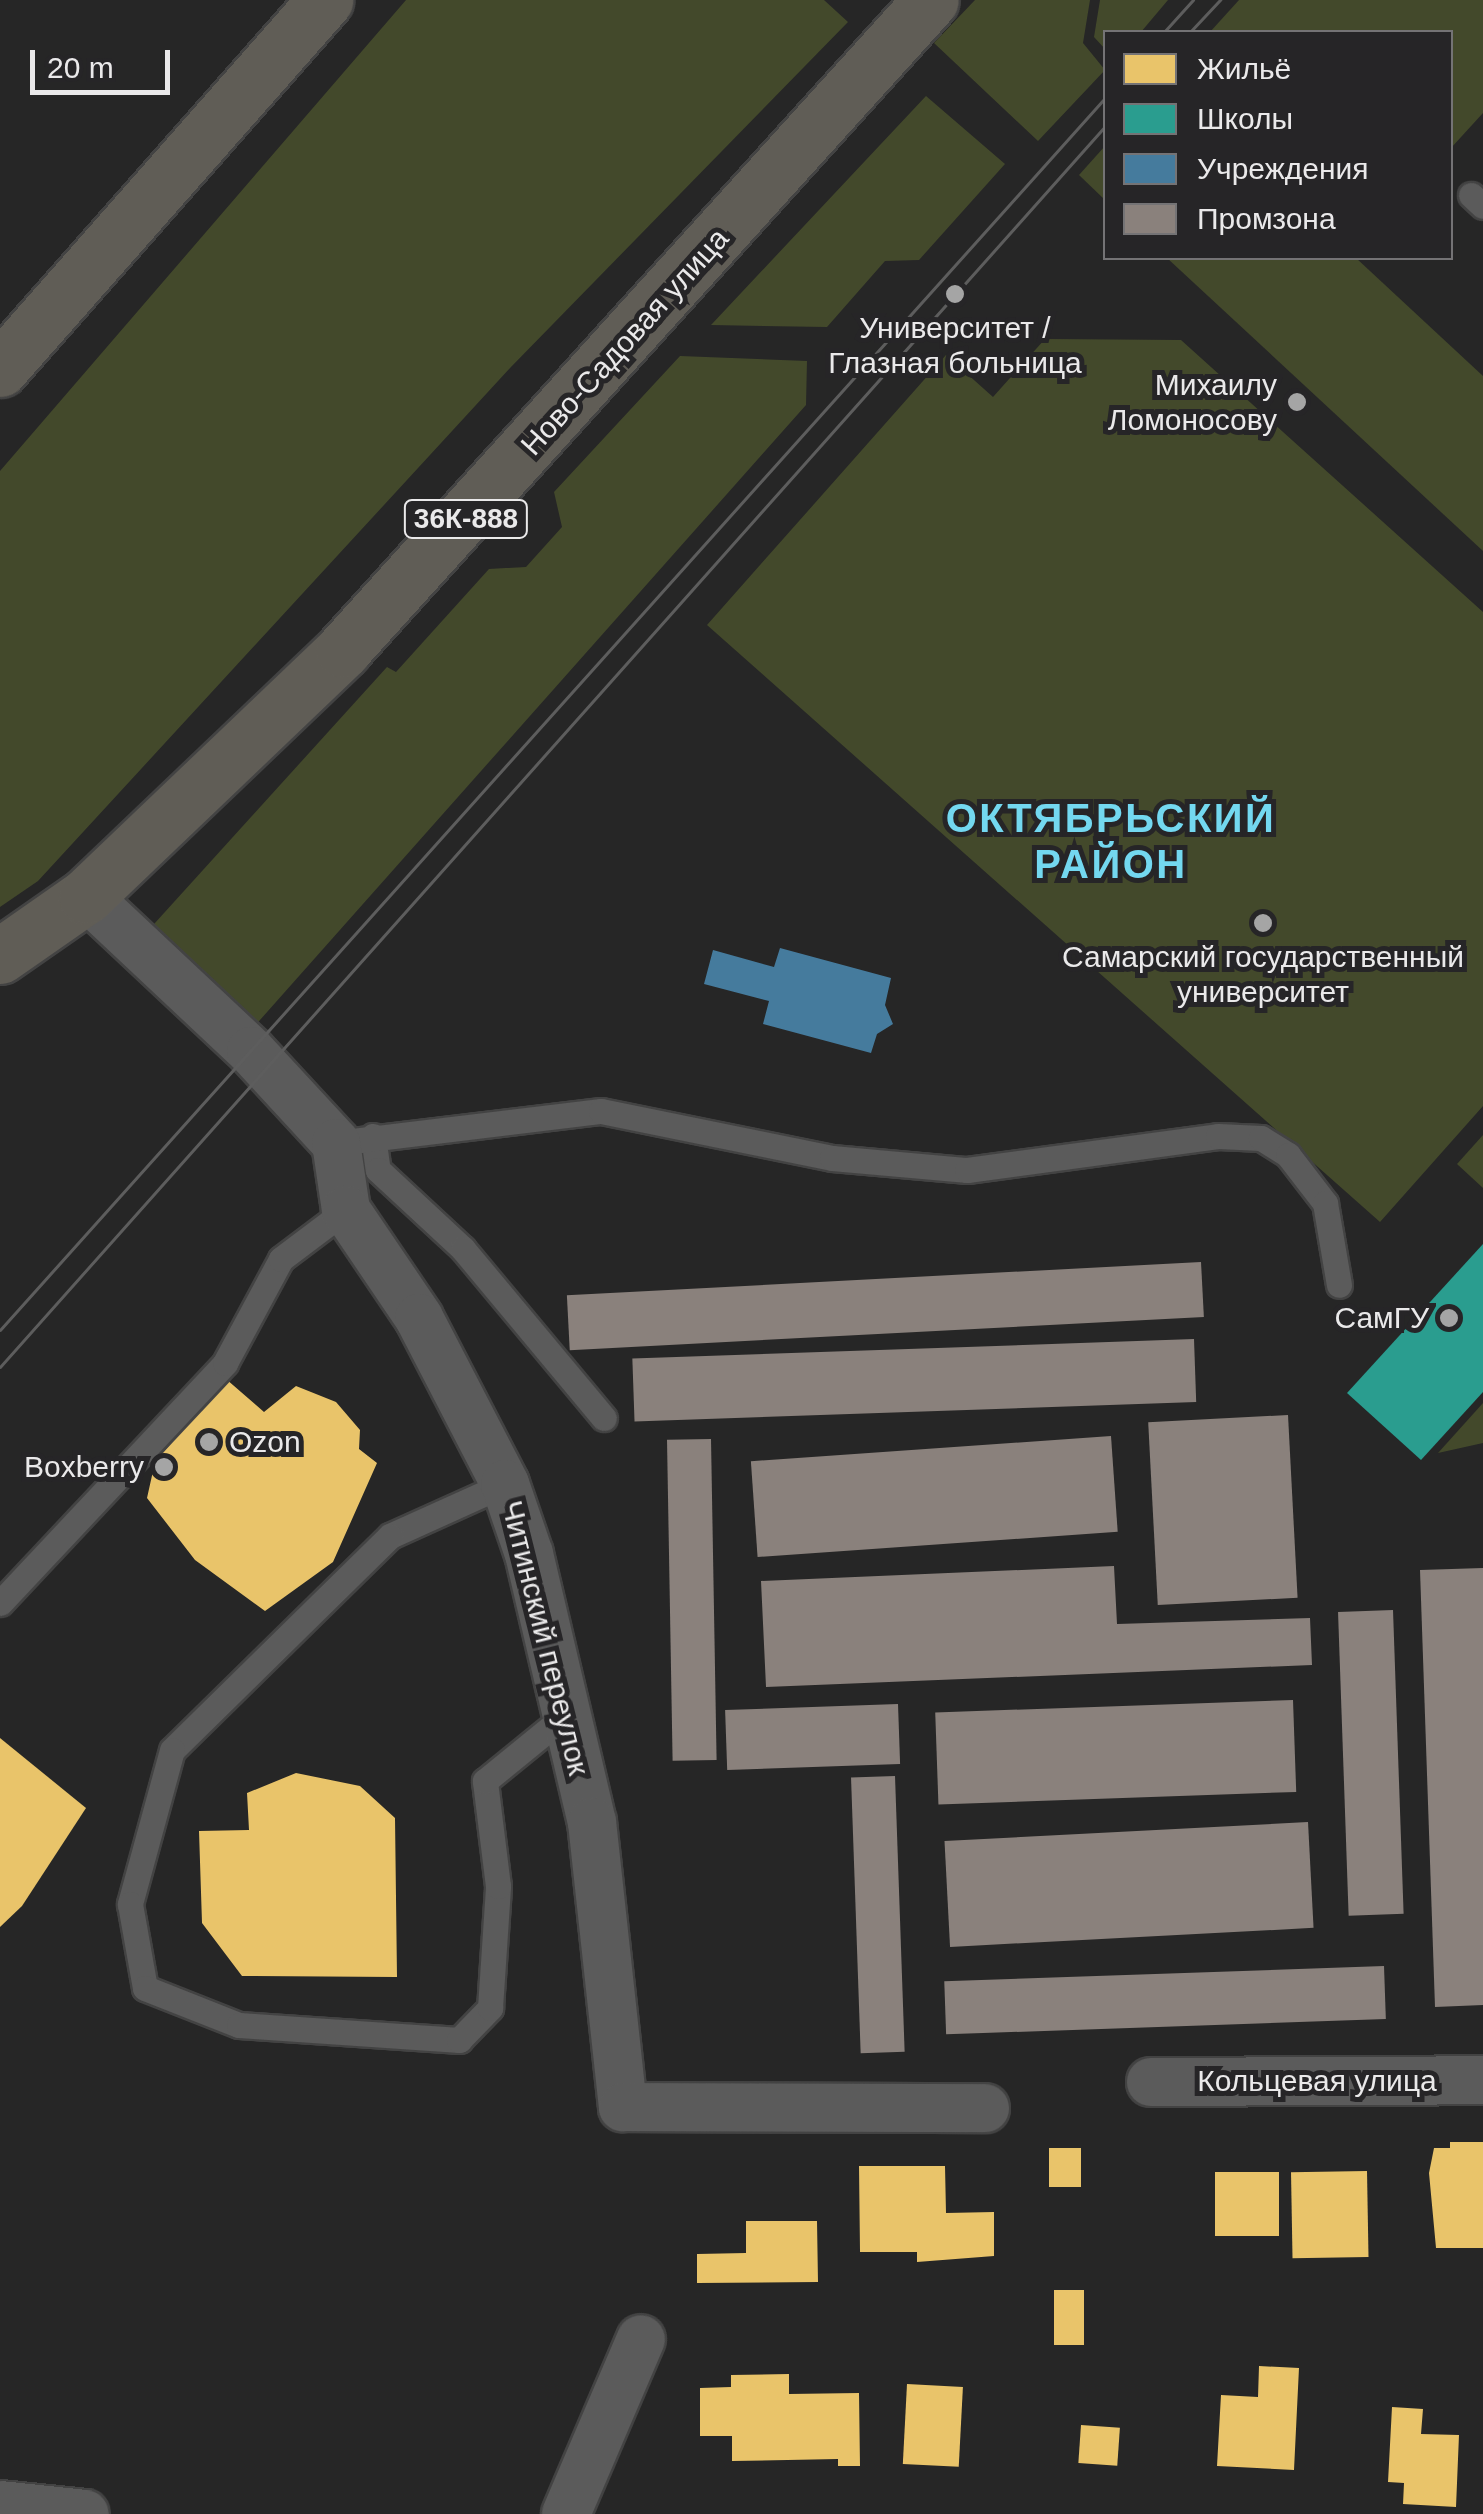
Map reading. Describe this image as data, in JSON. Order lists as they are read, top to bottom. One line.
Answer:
{"streets":{"main road":["Ново-Садовая улица","36К-888"],"street":["Читинский переулок","Кольцевая улица"]},"districts":["ОКТЯБРЬСКИЙ РАЙОН"],"places":["Университет / Глазная больница","Михаилу Ломоносову","Самарский государственный университет","СамГУ","Ozon","Boxberry"],"legend":["Жильё","Школы","Учреждения","Промзона"],"scale_bar":"20 m"}
